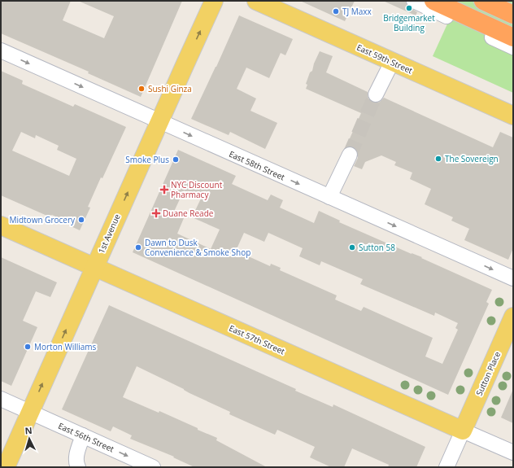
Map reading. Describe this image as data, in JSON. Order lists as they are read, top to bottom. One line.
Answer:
{"streets":{"main road":["East 59th Street","1st Avenue","East 57th Street","Sutton Place"],"street":["East 58th Street","East 56th Street"]},"crossings":[["East 58th Street","1st Avenue"],["1st Avenue","East 57th Street"],["1st Avenue","East 56th Street"],["East 57th Street","Sutton Place"]],"one_way":["East 58th Street","1st Avenue","East 56th Street"],"places":{"other":["Bridgemarket Building","TJ Maxx","Sushi Ginza","The Sovereign","Smoke Plus","Midtown Grocery","Dawn to Dusk Convenience & Smoke Shop","Sutton 58","Morton Williams"],"health":["NYC Discount Pharmacy","Duane Reade"]},"north":"top"}
